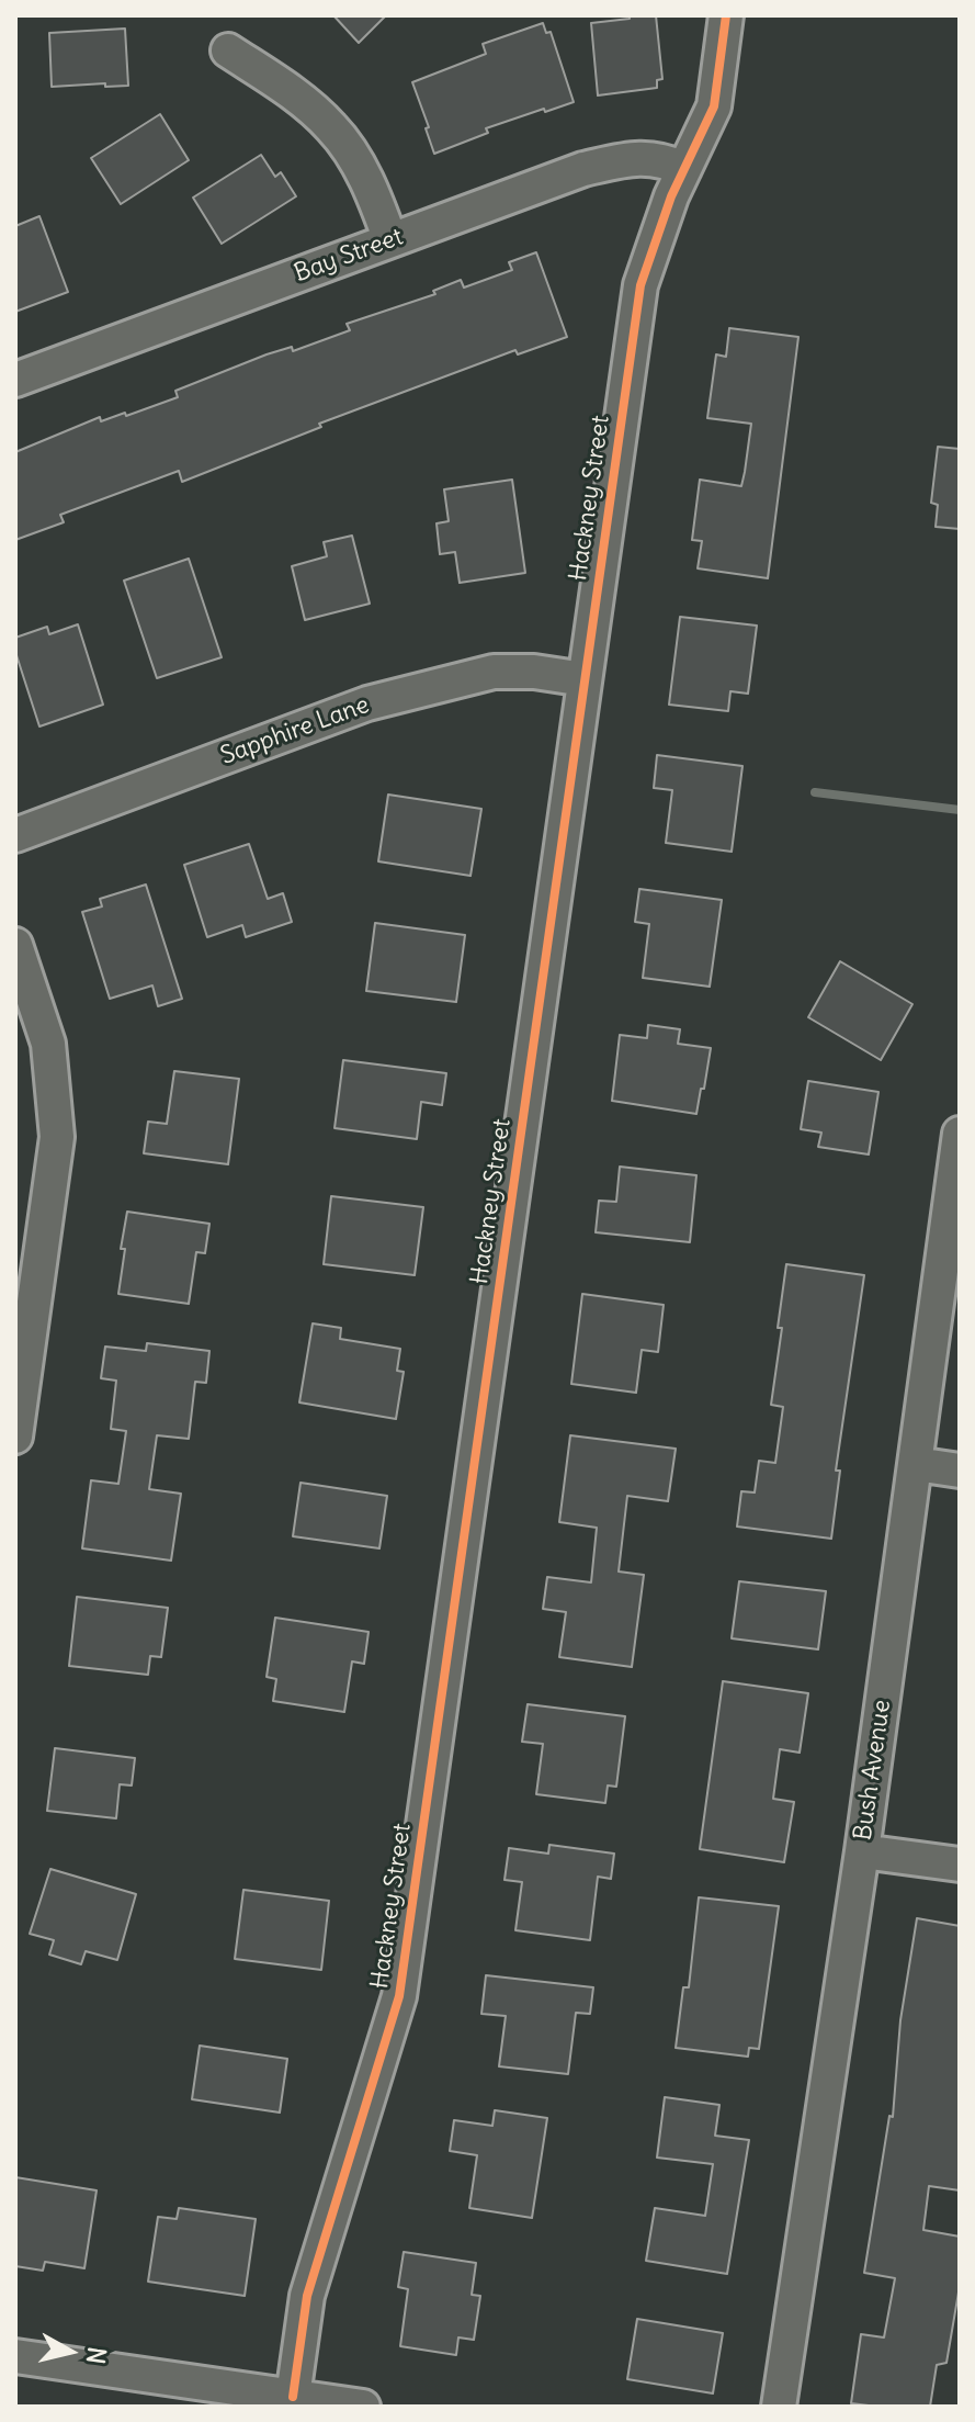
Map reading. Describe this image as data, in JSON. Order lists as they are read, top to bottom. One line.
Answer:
{"streets":{"street":["Bay Street","Hackney Street","Sapphire Lane","Bush Avenue"]},"crossings":[["Bay Street","Hackney Street"],["Hackney Street","Sapphire Lane"]],"north":"right"}
